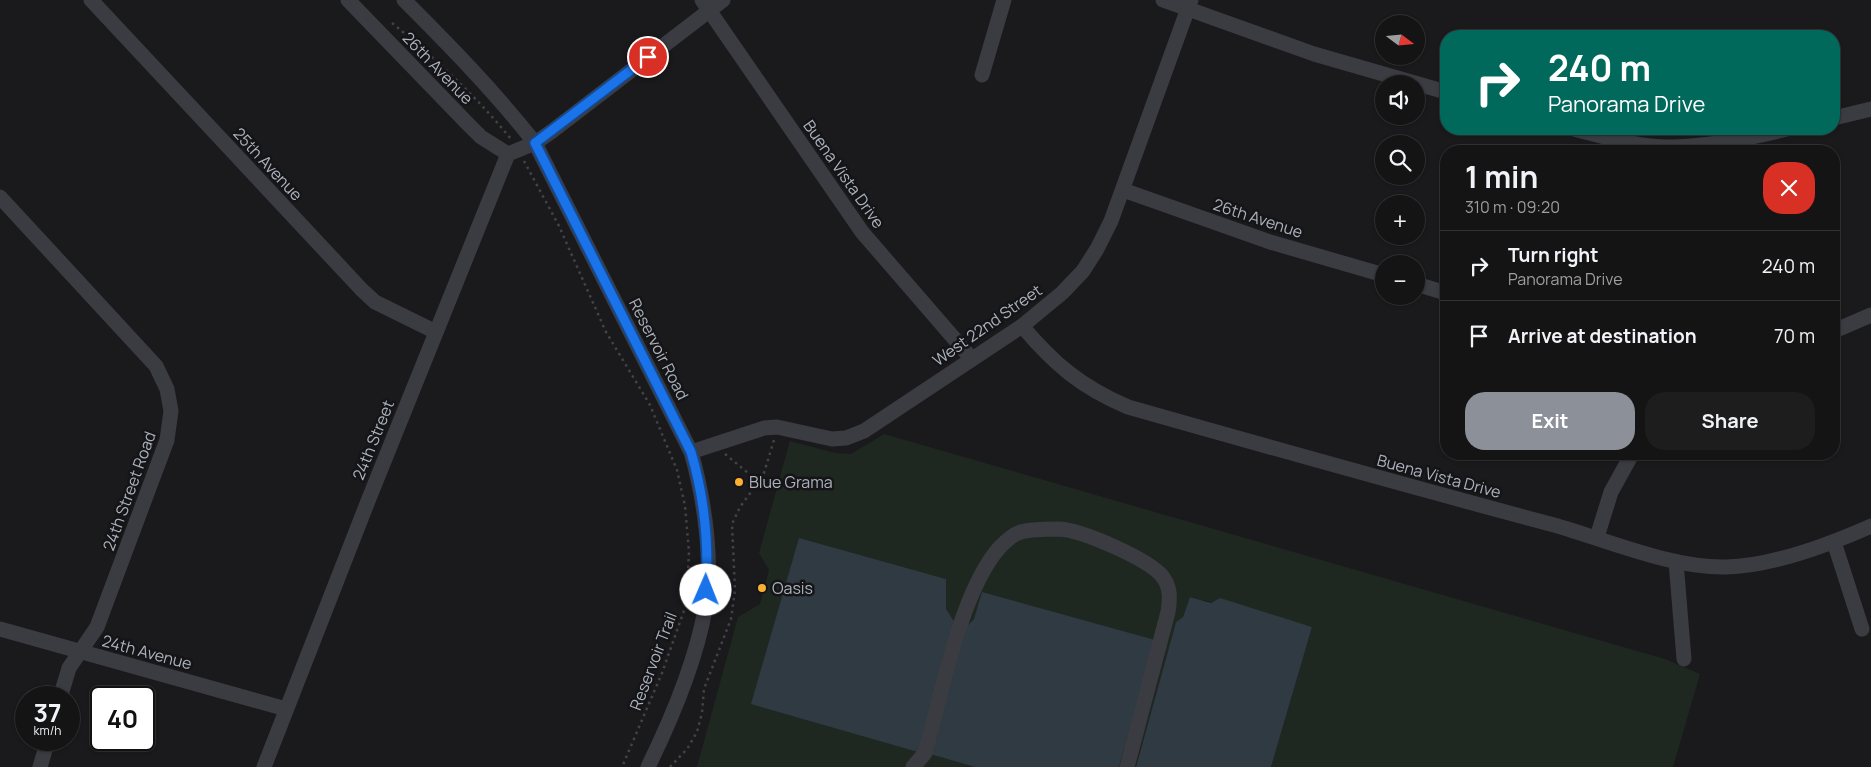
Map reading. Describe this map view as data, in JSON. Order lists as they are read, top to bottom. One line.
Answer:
{"streets":{"street":["26th Avenue","25th Avenue","Buena Vista Drive","West 22nd Street","Reservoir Road","24th Street","24th Street Road","24th Avenue"],"path":["Reservoir Trail"]},"crossings":[["26th Avenue","West 22nd Street"],["26th Avenue","24th Street"],["26th Avenue","Reservoir Trail"],["25th Avenue","24th Street"],["Buena Vista Drive","West 22nd Street"],["West 22nd Street","Reservoir Road"],["24th Street","24th Avenue"],["24th Street","Reservoir Trail"],["24th Street Road","24th Avenue"]],"places":["Blue Grama","Oasis"],"north":"right","page":{"map_buttons":["+","−"],"turn":["240 m","Panorama Drive"],"heading":["1 min","310 m · 09:20"],"list":[{"name":"Turn right","note":"Panorama Drive","value":"240 m"},{"name":"Arrive at destination","value":"70 m"}],"buttons":["Exit","Share"],"speed":"37 km/h","limit":"40"}}
